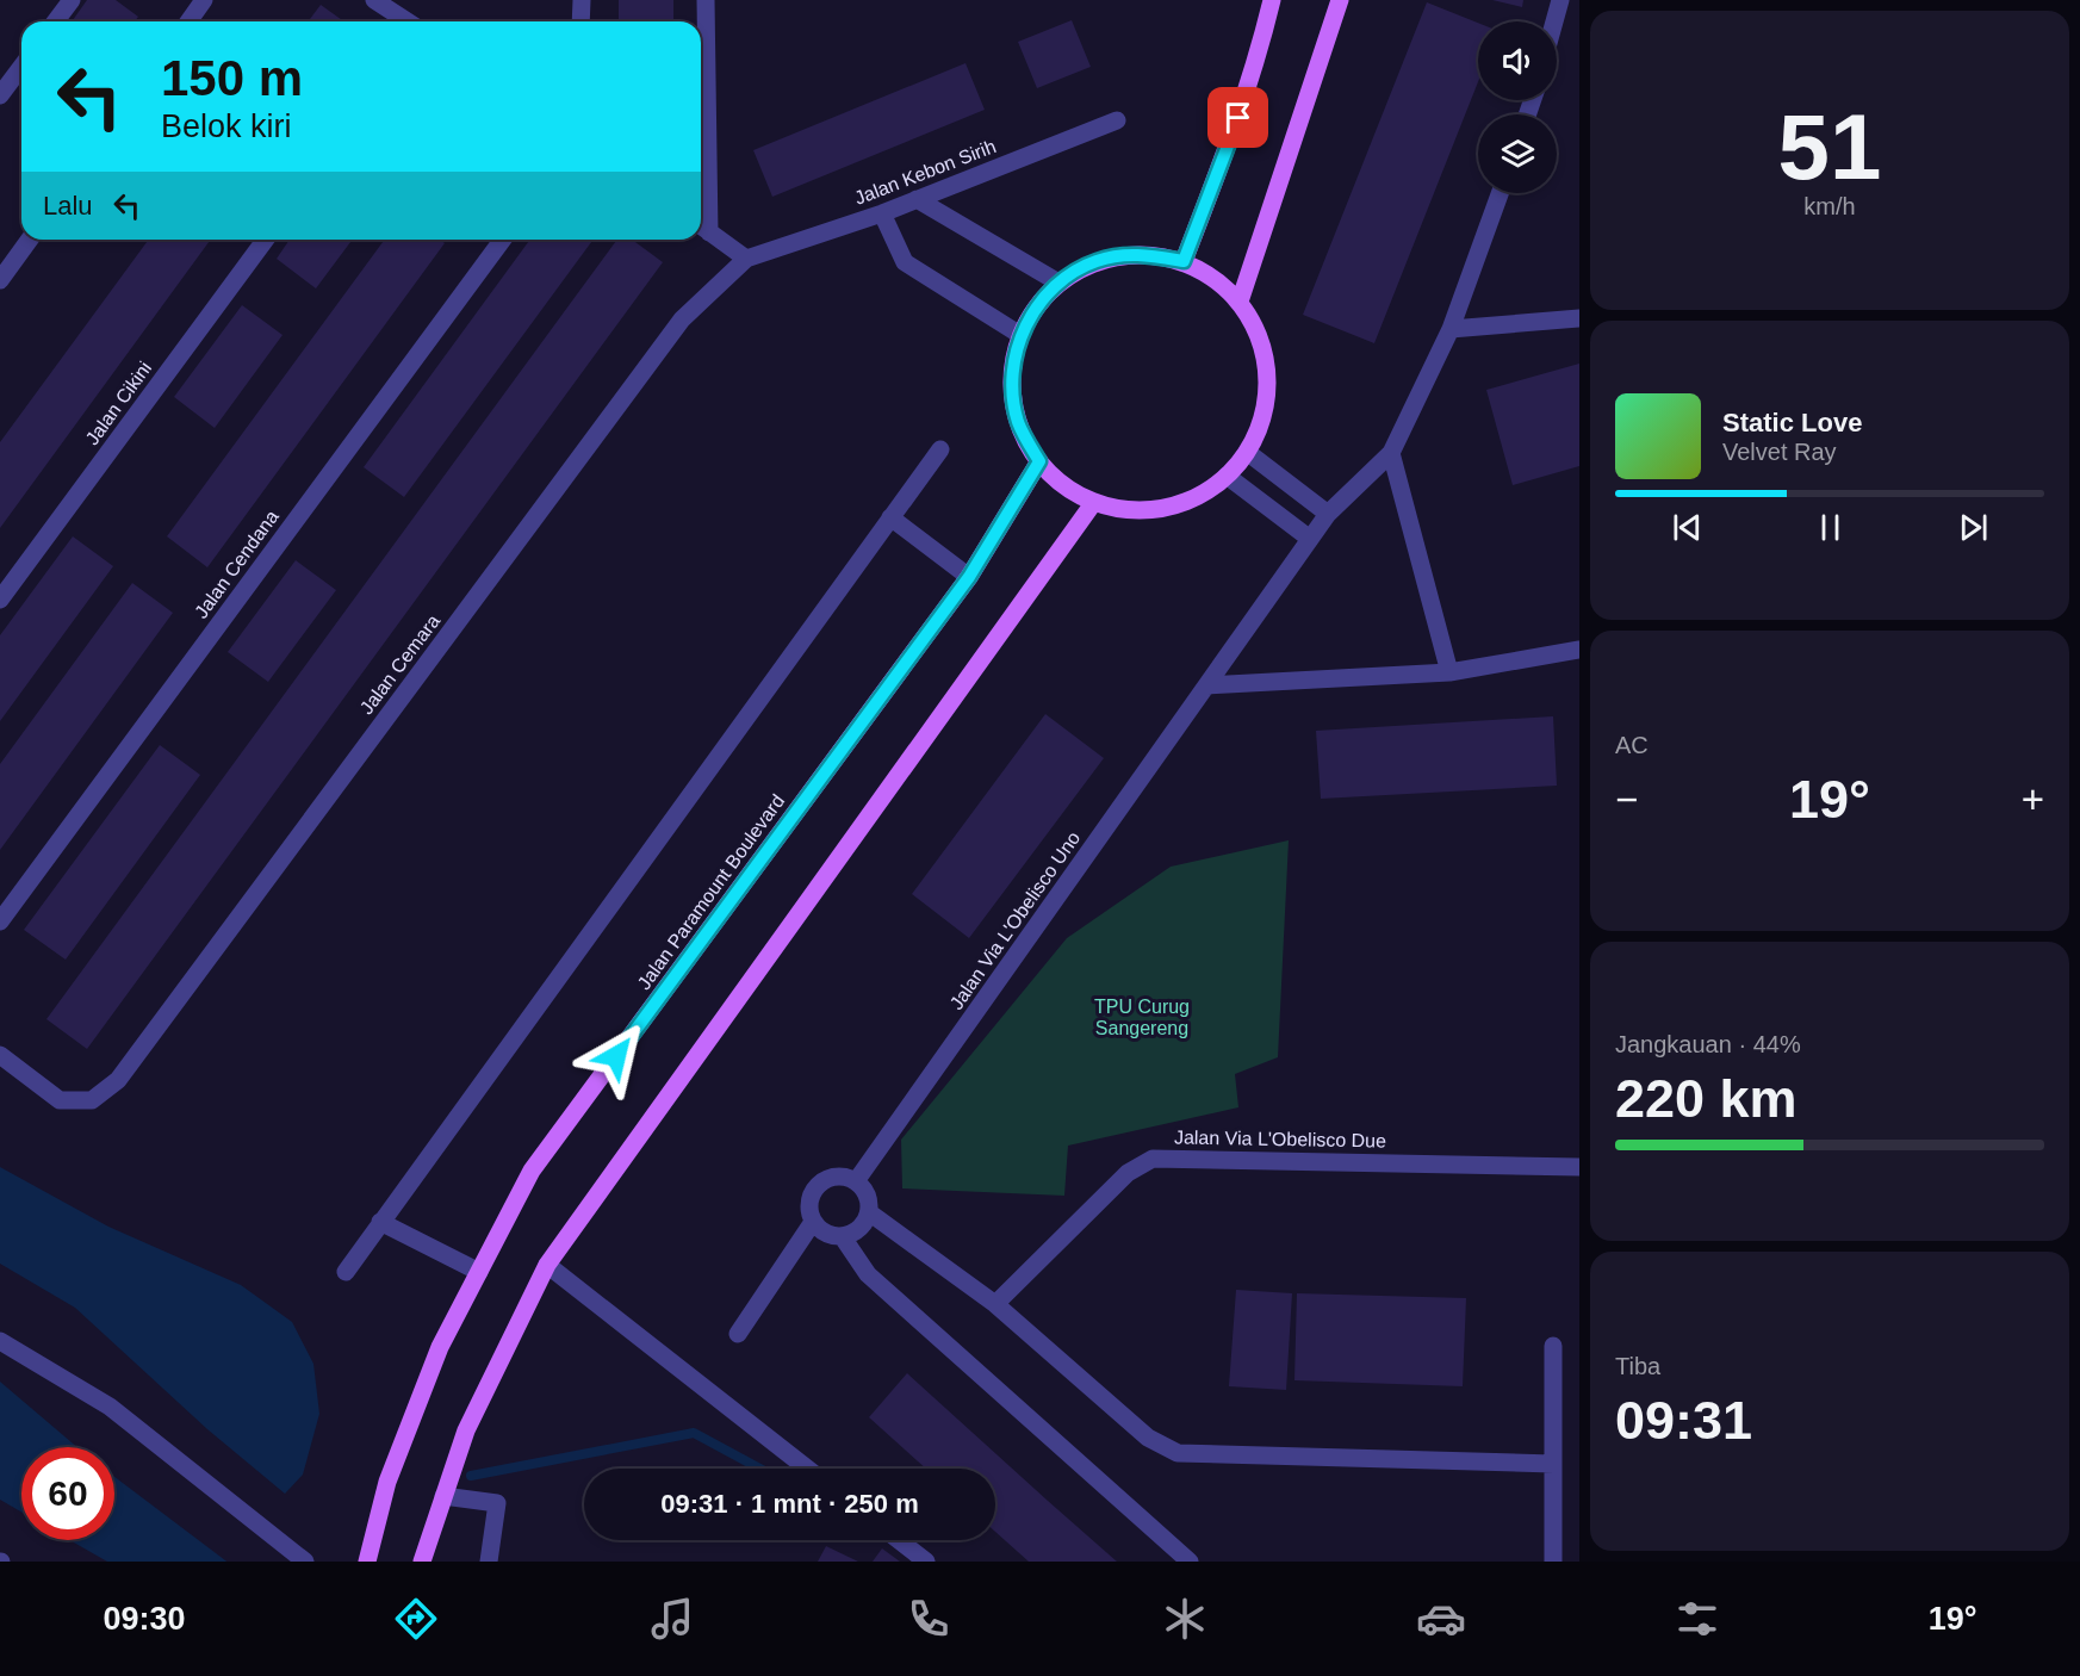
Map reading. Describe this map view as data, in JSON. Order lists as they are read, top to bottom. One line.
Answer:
{"streets":{"main road":["Jalan Paramount Boulevard"],"street":["Jalan Kebon Sirih","Jalan Cikini","Jalan Cendana","Jalan Cemara","Jalan Via L'Obelisco Uno","Jalan Via L'Obelisco Due"]},"crossings":[["Jalan Kebon Sirih","Jalan Cemara"]],"parks":["TPU Curug Sangereng"],"page":{"tile":[["51","km/h"],"AC",["Jangkauan · 44%","220 km"],["Tiba","09:31"]],"turn":["150 m","Belok kiri"],"then":"Lalu","song":["Static Love","Velvet Ray"],"heat":["−","19°","+"],"limit":"60","trip":"09:31 · 1 mnt · 250 m","tabs":["09:30","19°"]}}
